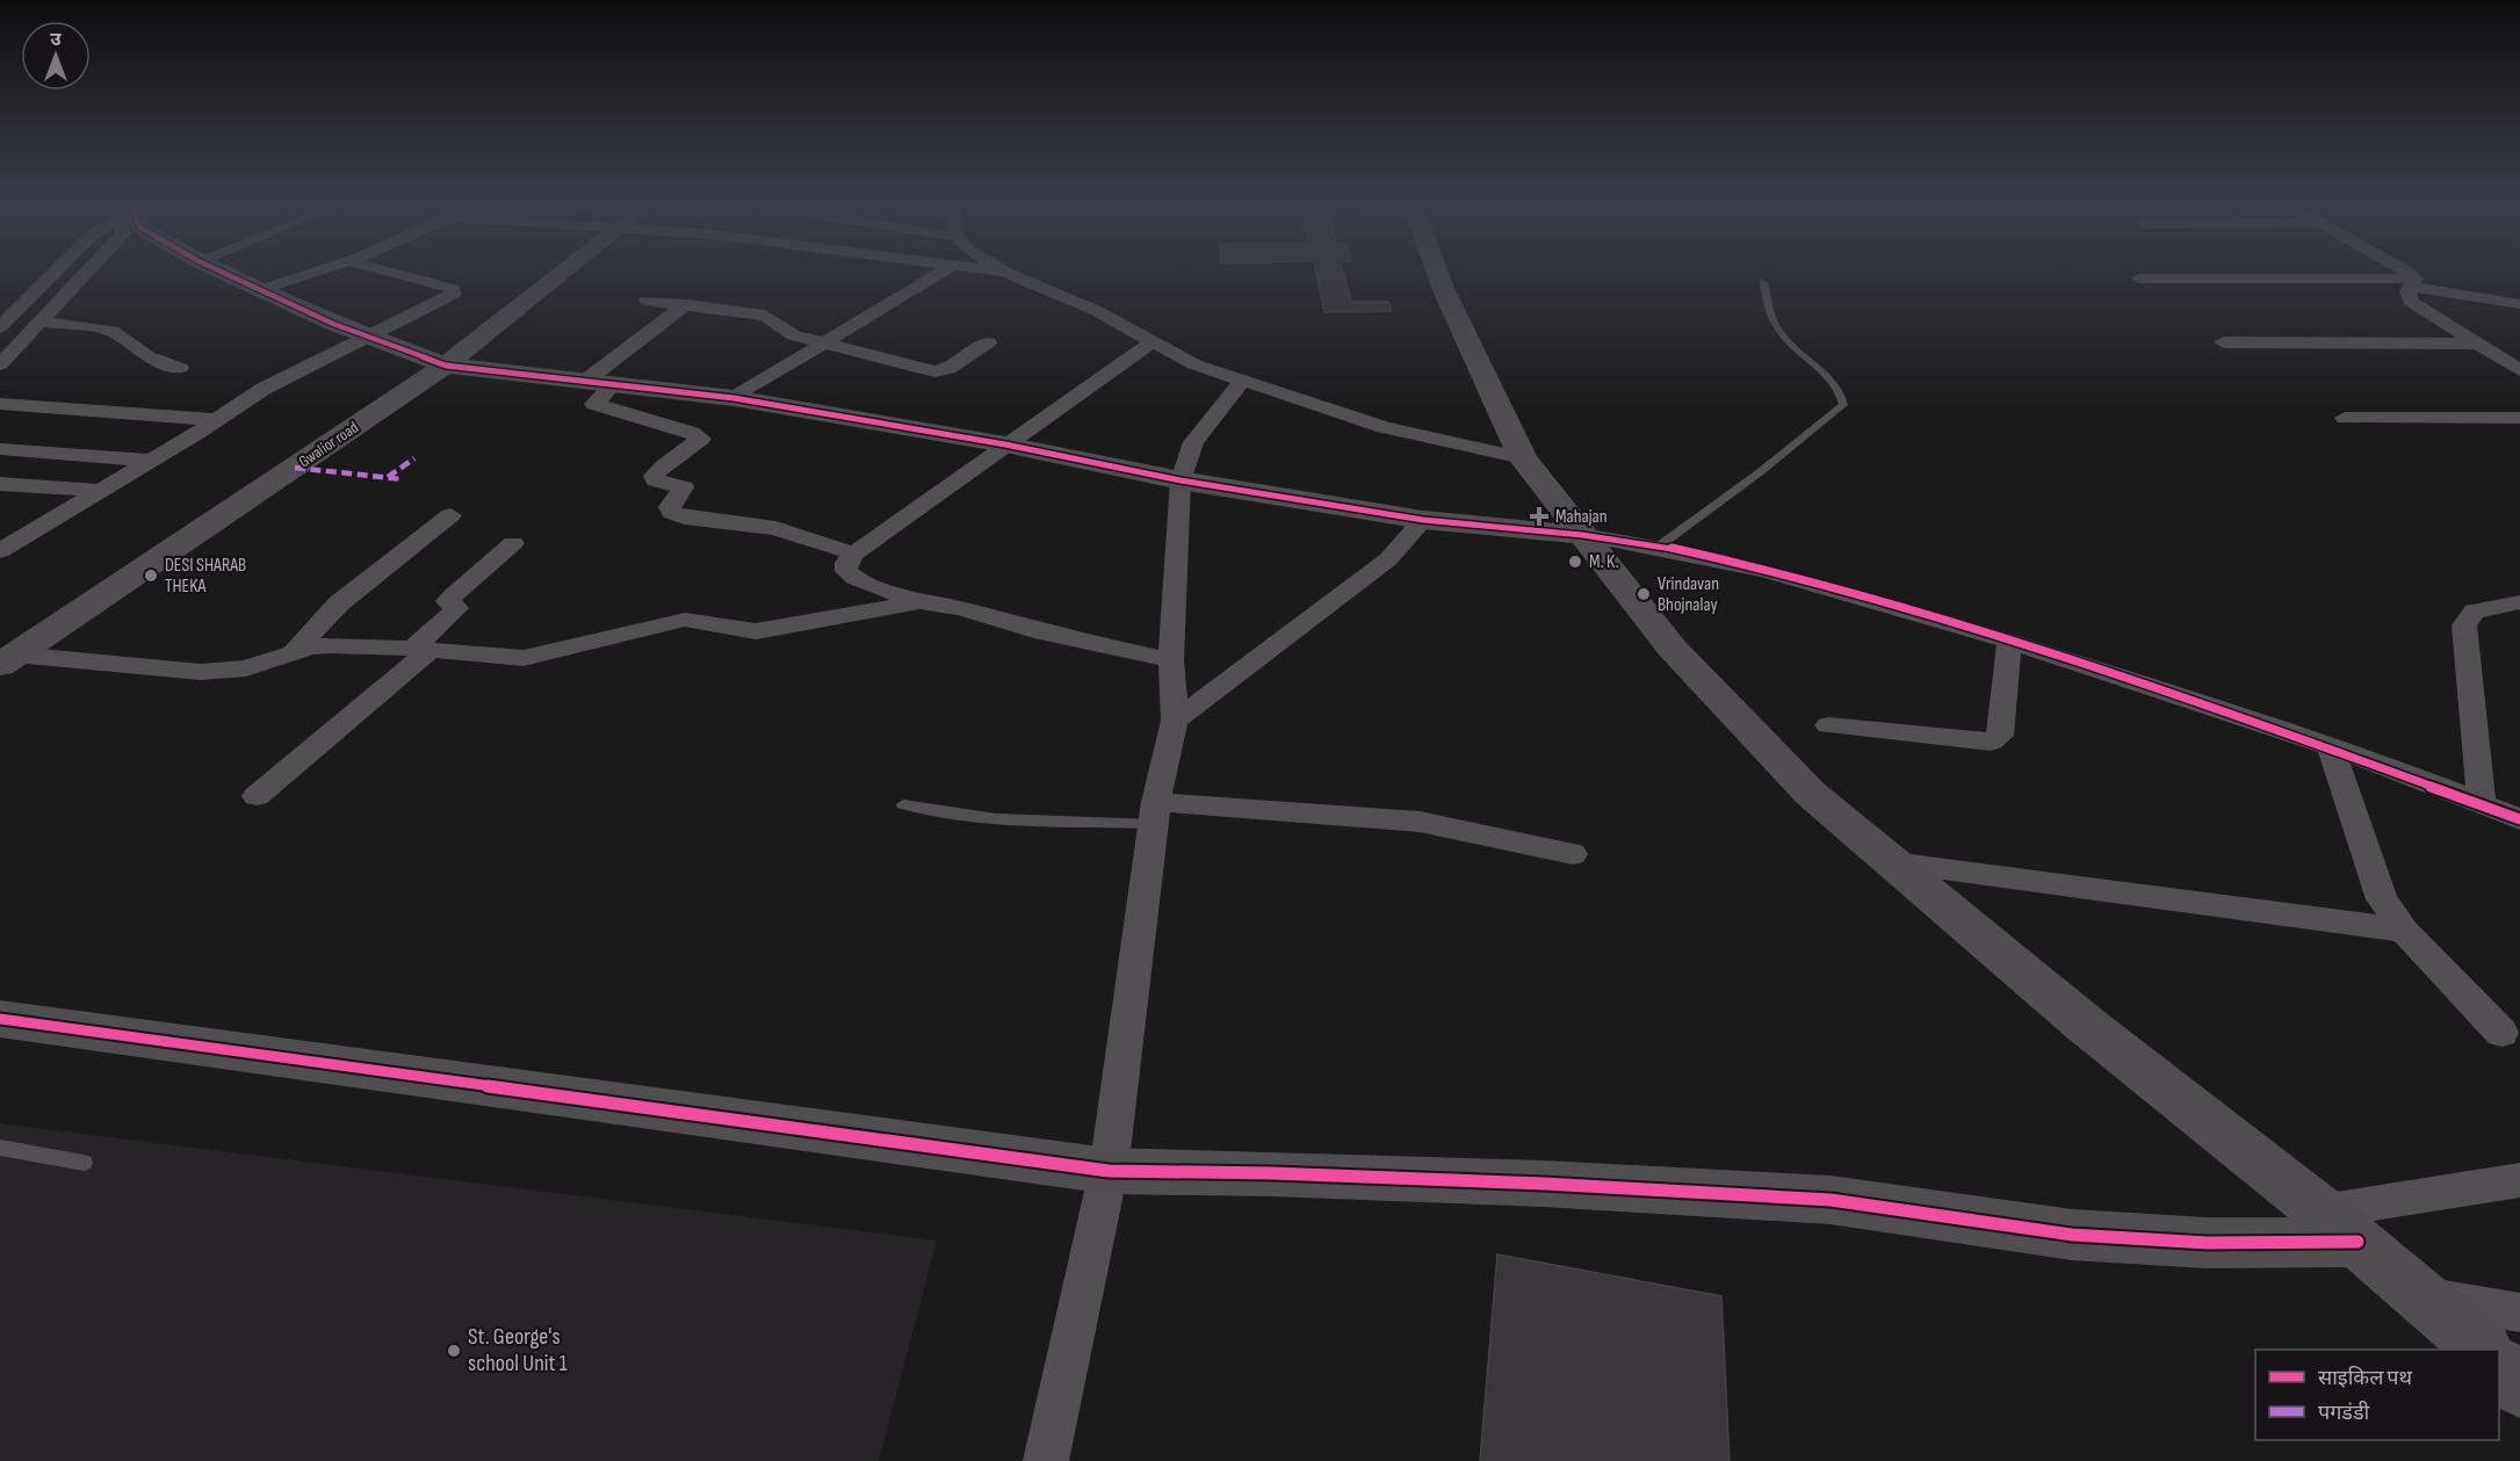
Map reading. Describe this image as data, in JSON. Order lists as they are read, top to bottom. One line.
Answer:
{"streets":{"street":["Gwalior road"]},"places":{"health":["Mahajan"],"other":["M. K.","DESI SHARAB THEKA","Vrindavan Bhojnalay","St. George's school Unit 1"]},"legend":["साइकिल पथ","पगडंडी"],"north":"top"}
